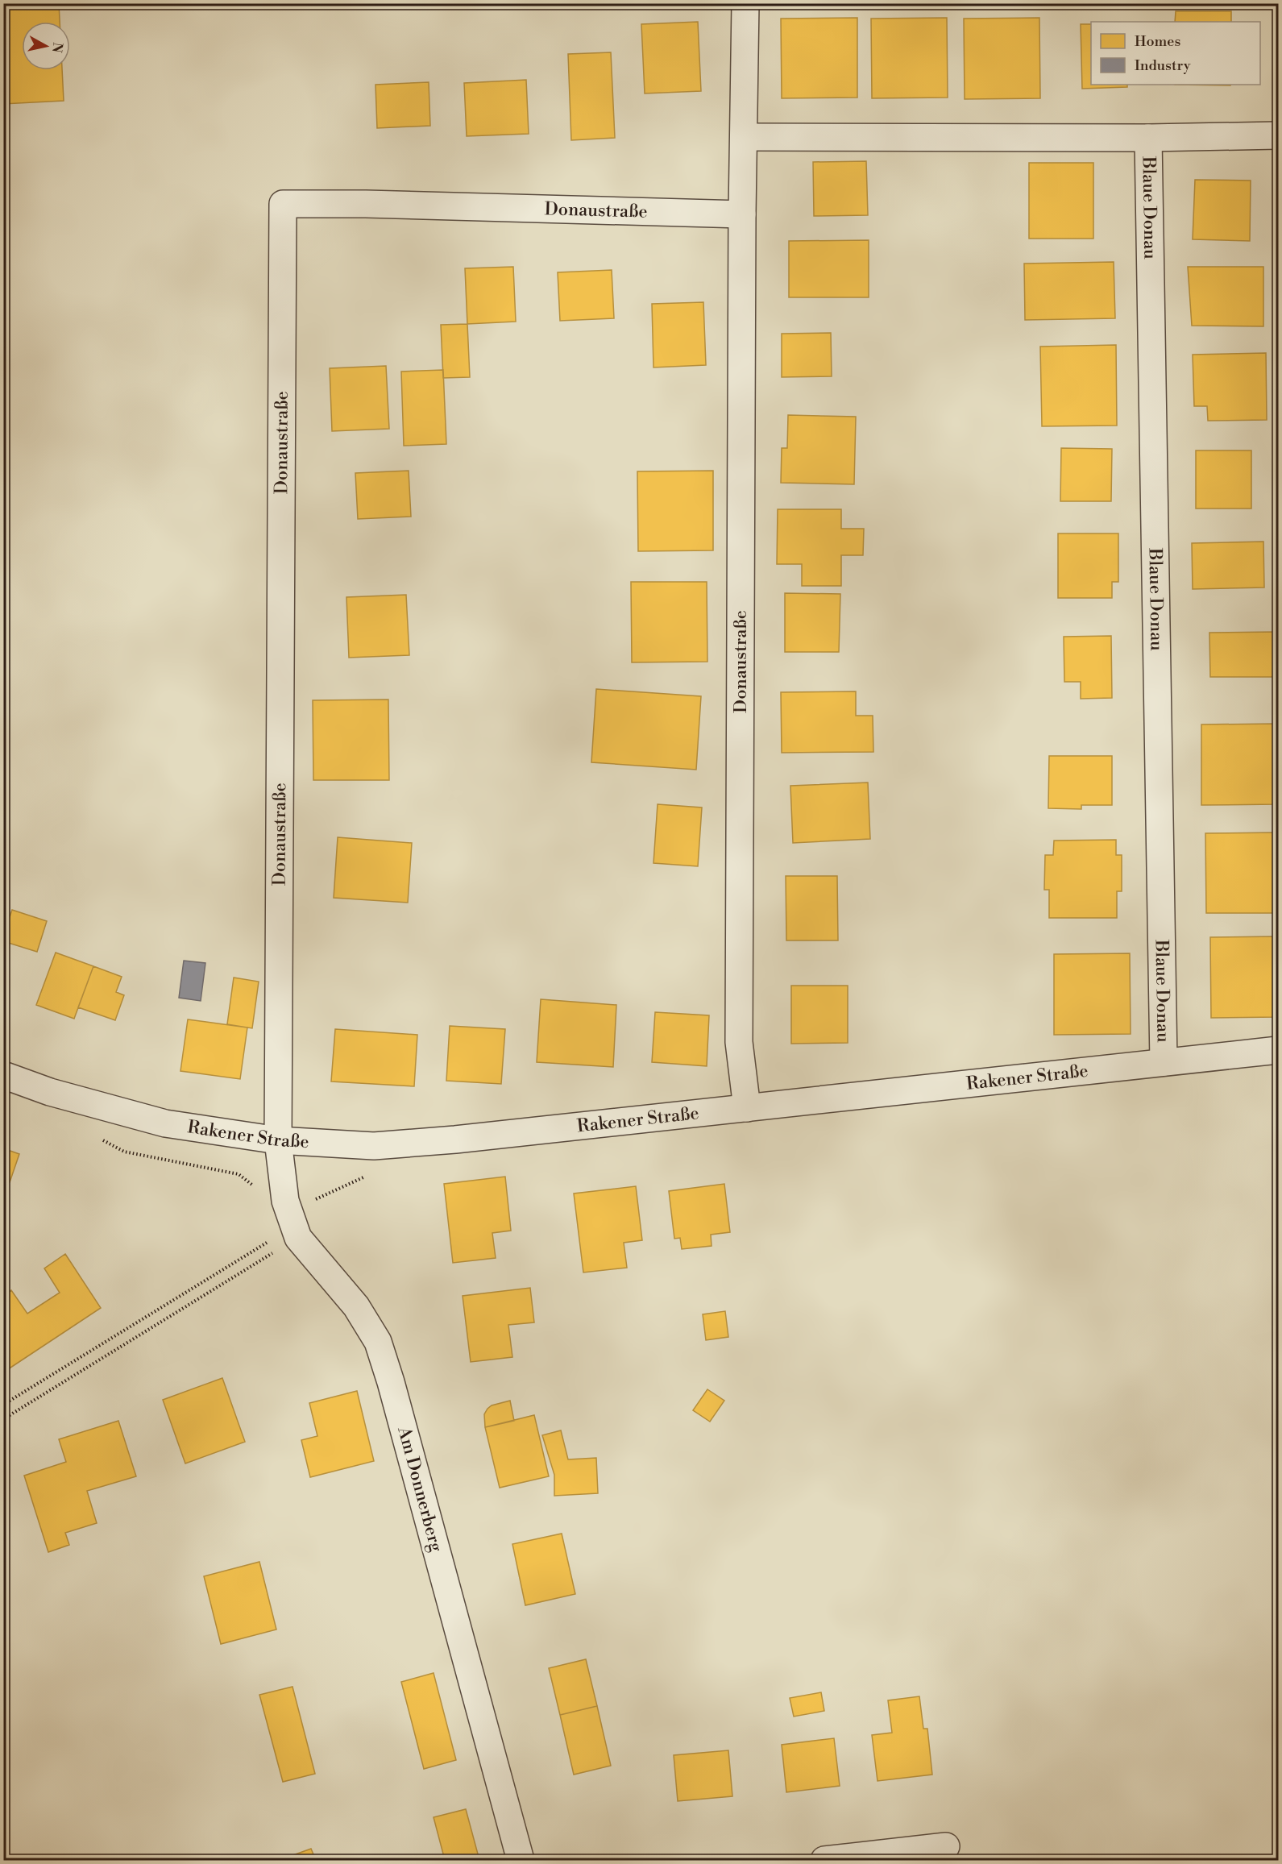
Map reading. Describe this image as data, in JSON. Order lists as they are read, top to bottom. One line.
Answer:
{"streets":{"street":["Blaue Donau","Donaustraße","Rakener Straße","Am Donnerberg"]},"crossings":[["Blaue Donau","Donaustraße"],["Blaue Donau","Rakener Straße"],["Donaustraße","Rakener Straße"],["Donaustraße","Am Donnerberg"],["Rakener Straße","Am Donnerberg"]],"legend":["Homes","Industry"],"north":"right"}
